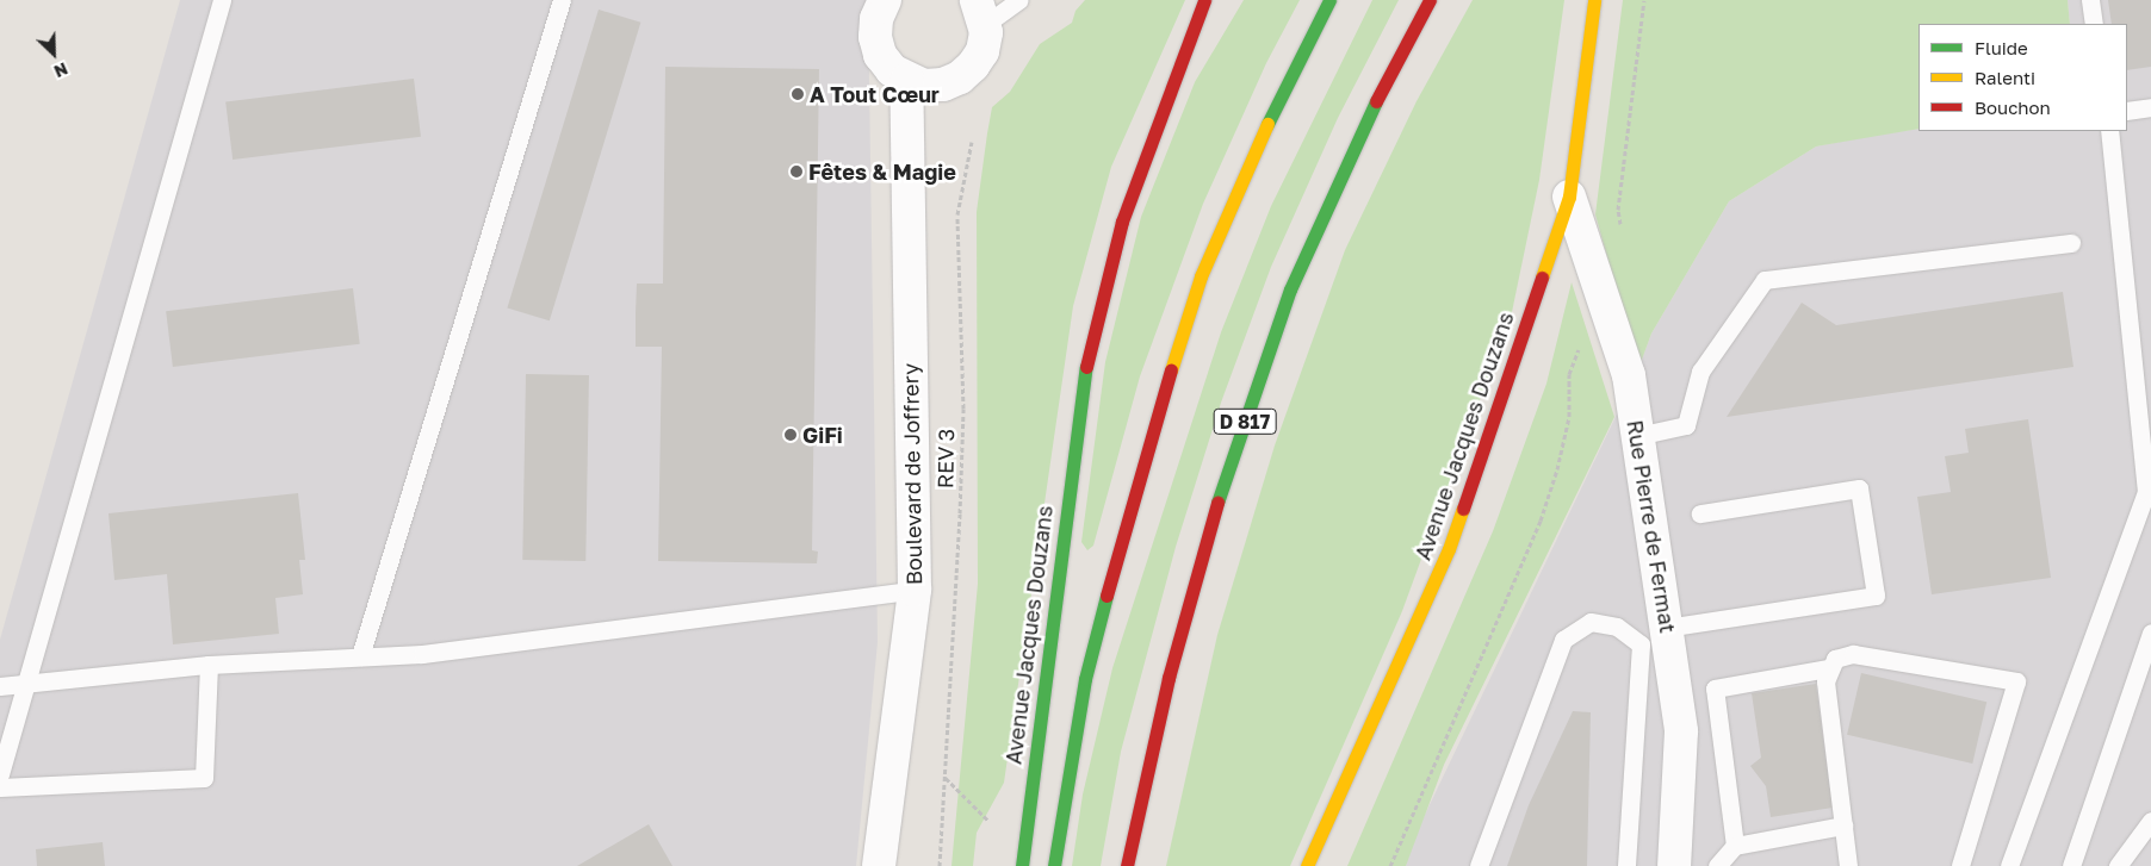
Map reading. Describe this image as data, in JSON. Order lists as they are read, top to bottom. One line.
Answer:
{"streets":{"main road":["D 817","Avenue Jacques Douzans"],"street":["Boulevard de Joffrery","Rue Pierre de Fermat"],"path":["REV 3"]},"crossings":[["Avenue Jacques Douzans","Rue Pierre de Fermat"]],"places":["A Tout Cœur","Fêtes & Magie","GiFi"],"legend":["Fluide","Ralenti","Bouchon"],"north":"bottom right"}
